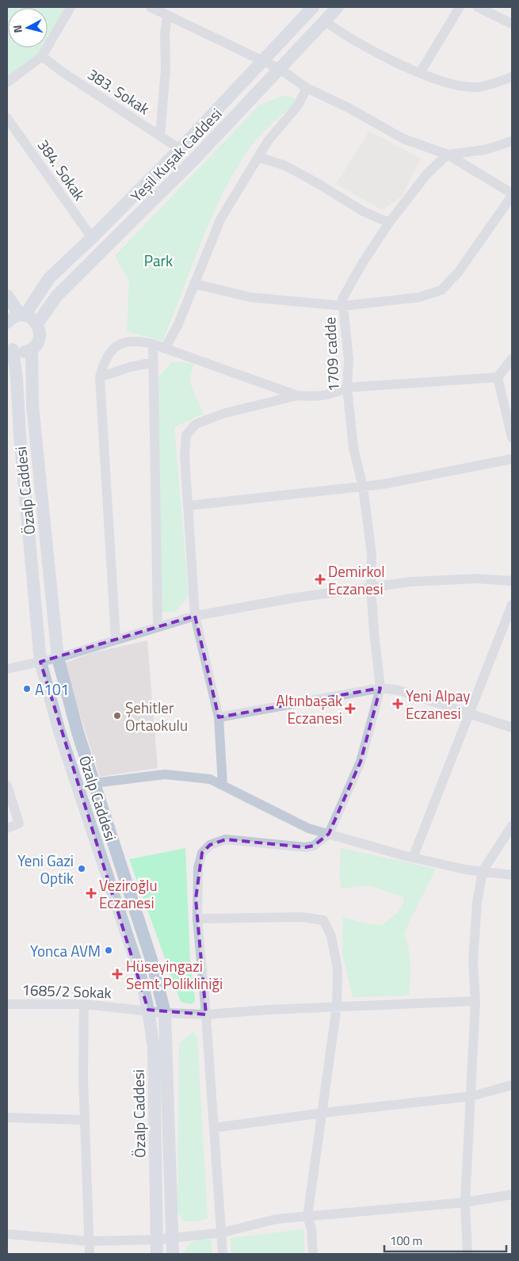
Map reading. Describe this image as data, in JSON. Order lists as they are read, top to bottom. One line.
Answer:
{"streets":{"main road":["Yeşil Kuşak Caddesi","Özalp Caddesi"],"street":["383. Sokak","384. Sokak","1709 cadde","1685/2 Sokak"]},"crossings":[["Özalp Caddesi","1685/2 Sokak"]],"parks":["Park"],"places":{"health":["Demirkol Eczanesi","Yeni Alpay Eczanesi","Altınbaşak Eczanesi","Veziroğlu Eczanesi","Hüseyingazi Semt Polikliniği"],"other":["A101","Şehitler Ortaokulu","Yeni Gazi Optik","Yonca AVM"]},"scale_bar":"100 m","north":"left"}
